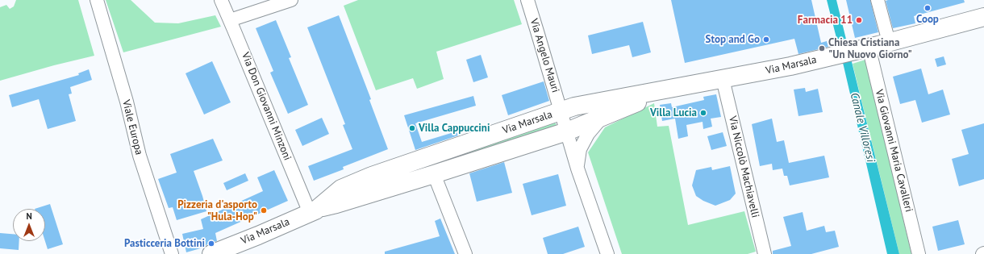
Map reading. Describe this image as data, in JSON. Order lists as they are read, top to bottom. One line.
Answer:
{"streets":{"street":["Via Angelo Mauri","Via Marsala","Via Don Giovanni Minzoni","Viale Europa","Via Giovanni Maria Cavalleri","Via Niccolò Machiavelli"]},"crossings":[["Via Angelo Mauri","Via Marsala"],["Via Marsala","Via Don Giovanni Minzoni"],["Via Marsala","Via Giovanni Maria Cavalleri"],["Via Marsala","Via Niccolò Machiavelli"]],"water":["Canale Villoresi"],"places":["Coop","Farmacia 11","Stop and Go","Chiesa Cristiana \"Un Nuovo Giorno\"","Villa Lucia","Villa Cappuccini","Pizzeria d'asporto \"Hula-Hop\"","Pasticceria Bottini"],"north":"top"}
